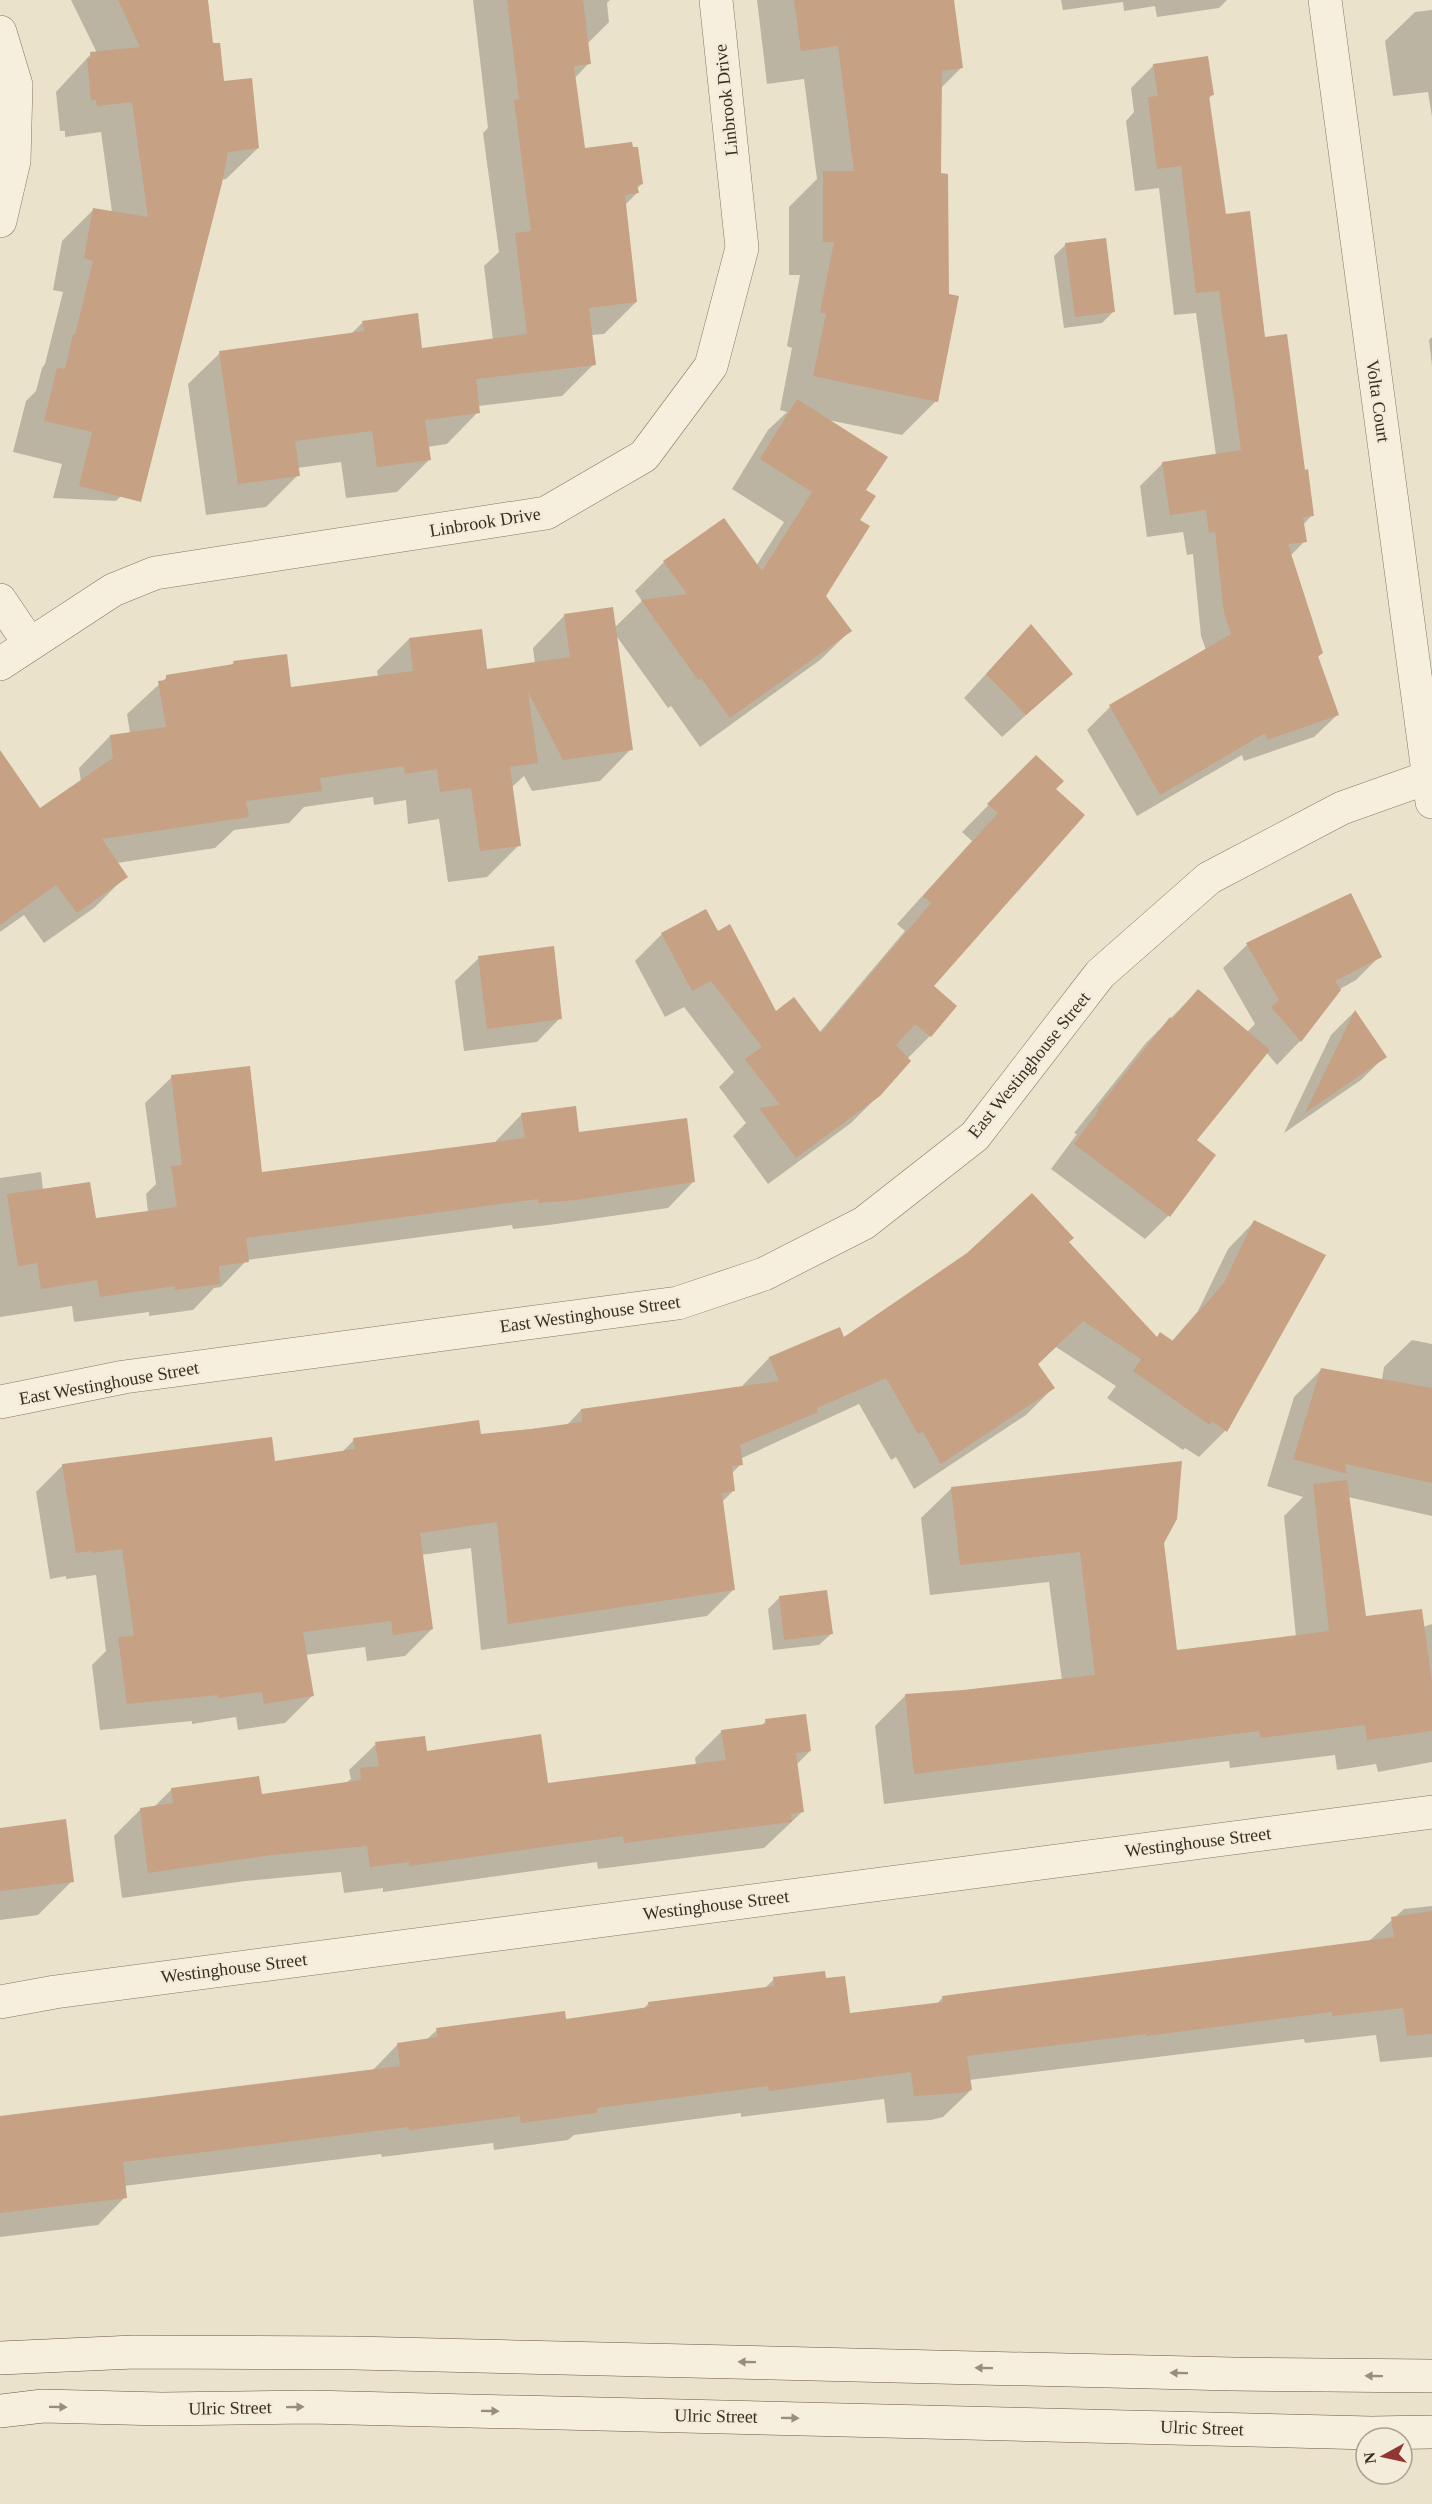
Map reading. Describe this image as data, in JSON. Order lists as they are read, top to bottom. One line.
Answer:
{"streets":{"street":["Linbrook Drive","Volta Court","East Westinghouse Street","Westinghouse Street","Ulric Street"]},"crossings":[["Volta Court","East Westinghouse Street"]],"north":"left"}
